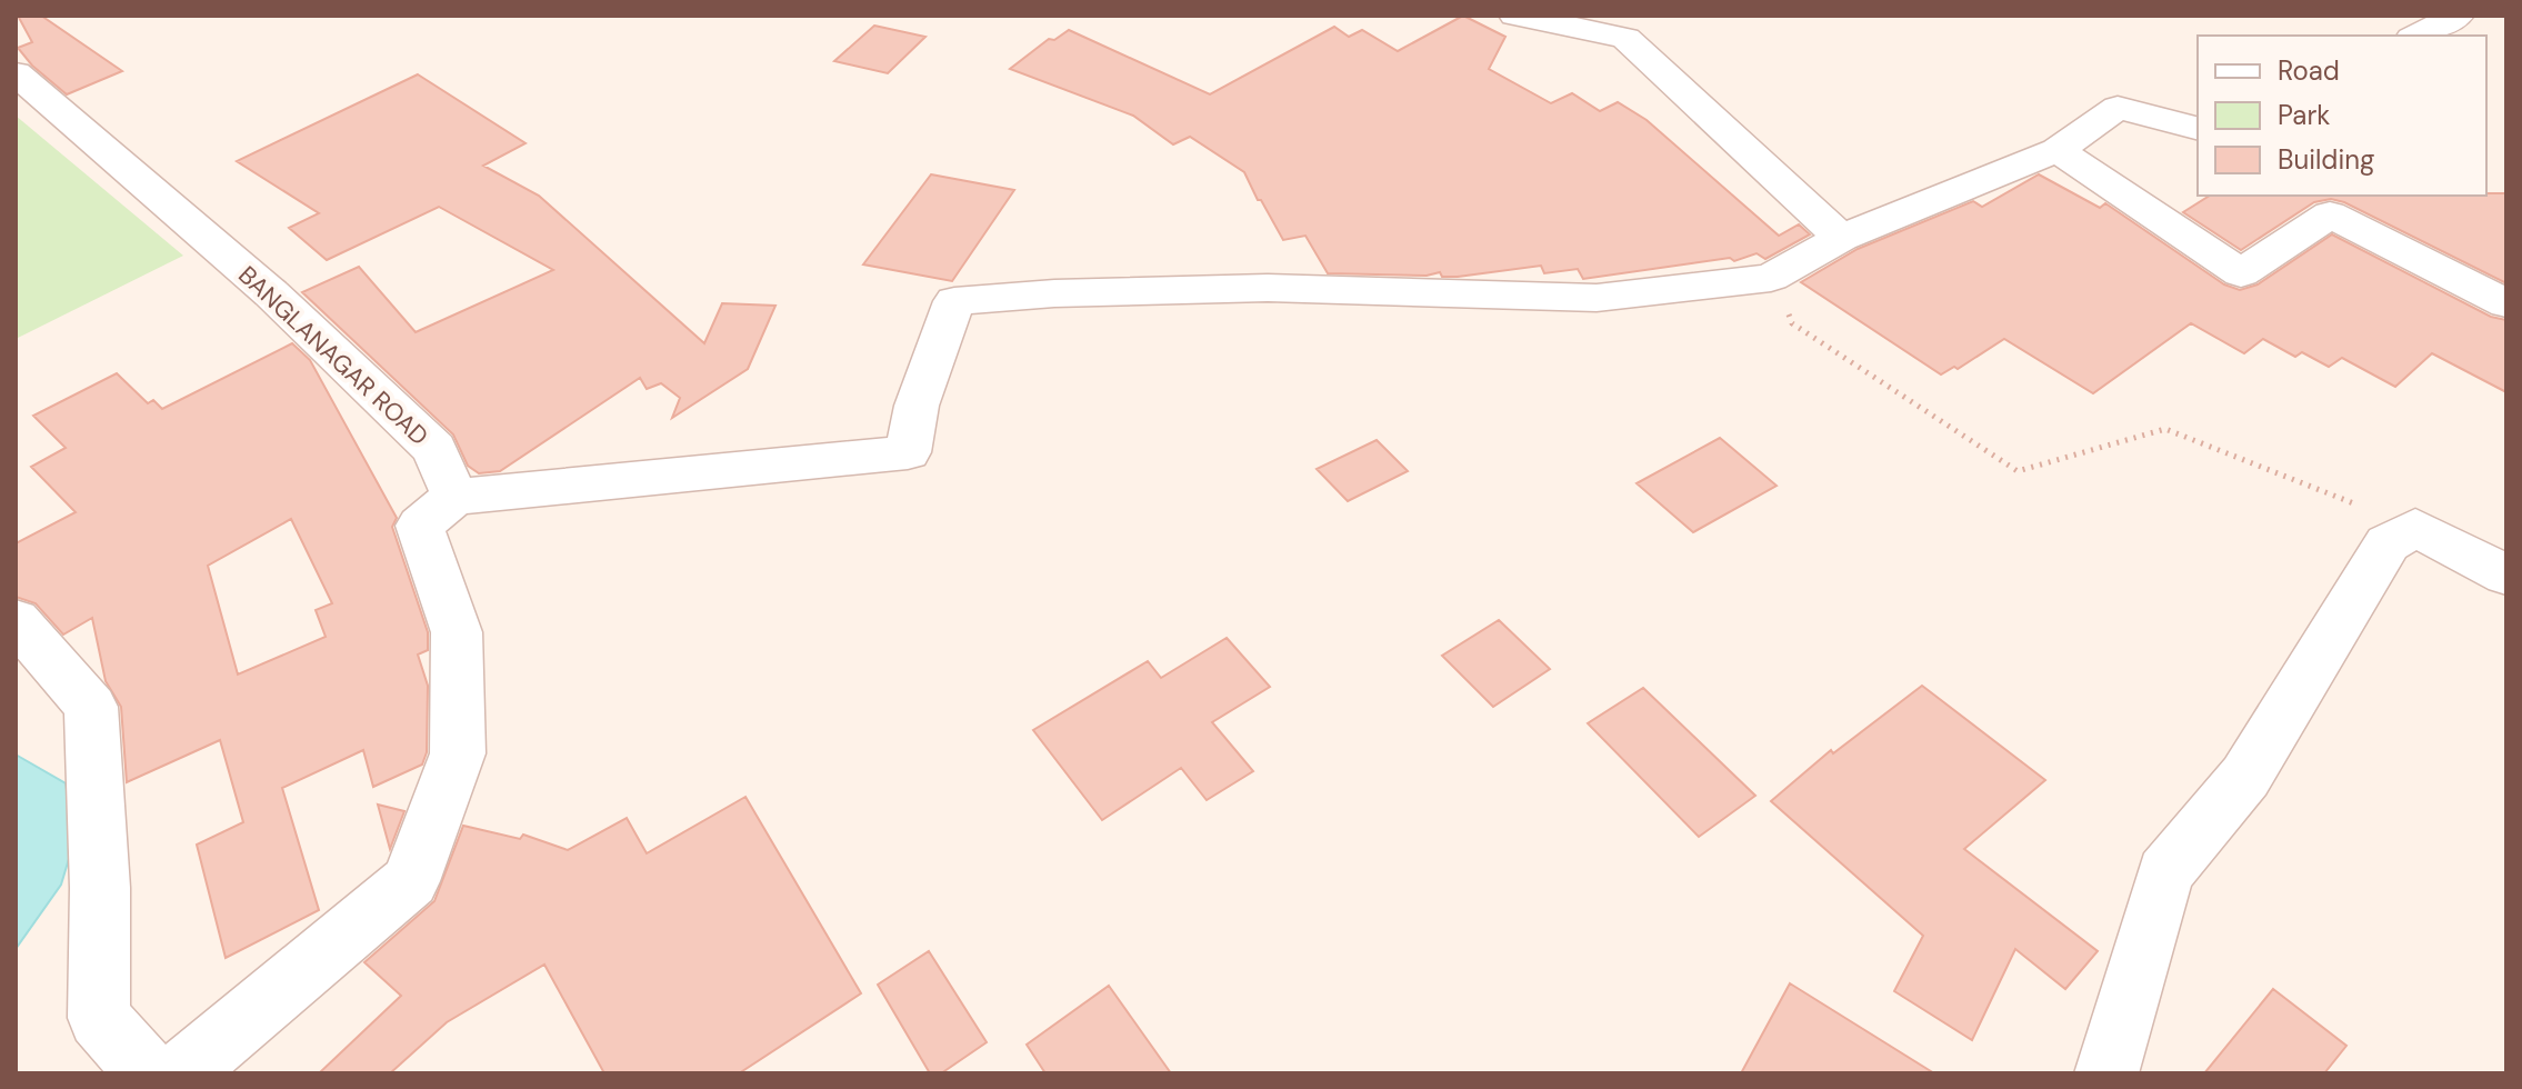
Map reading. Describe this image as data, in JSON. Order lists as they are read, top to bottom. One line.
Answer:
{"streets":{"street":["BANGLANAGAR ROAD"]},"legend":["Road","Park","Building"]}
